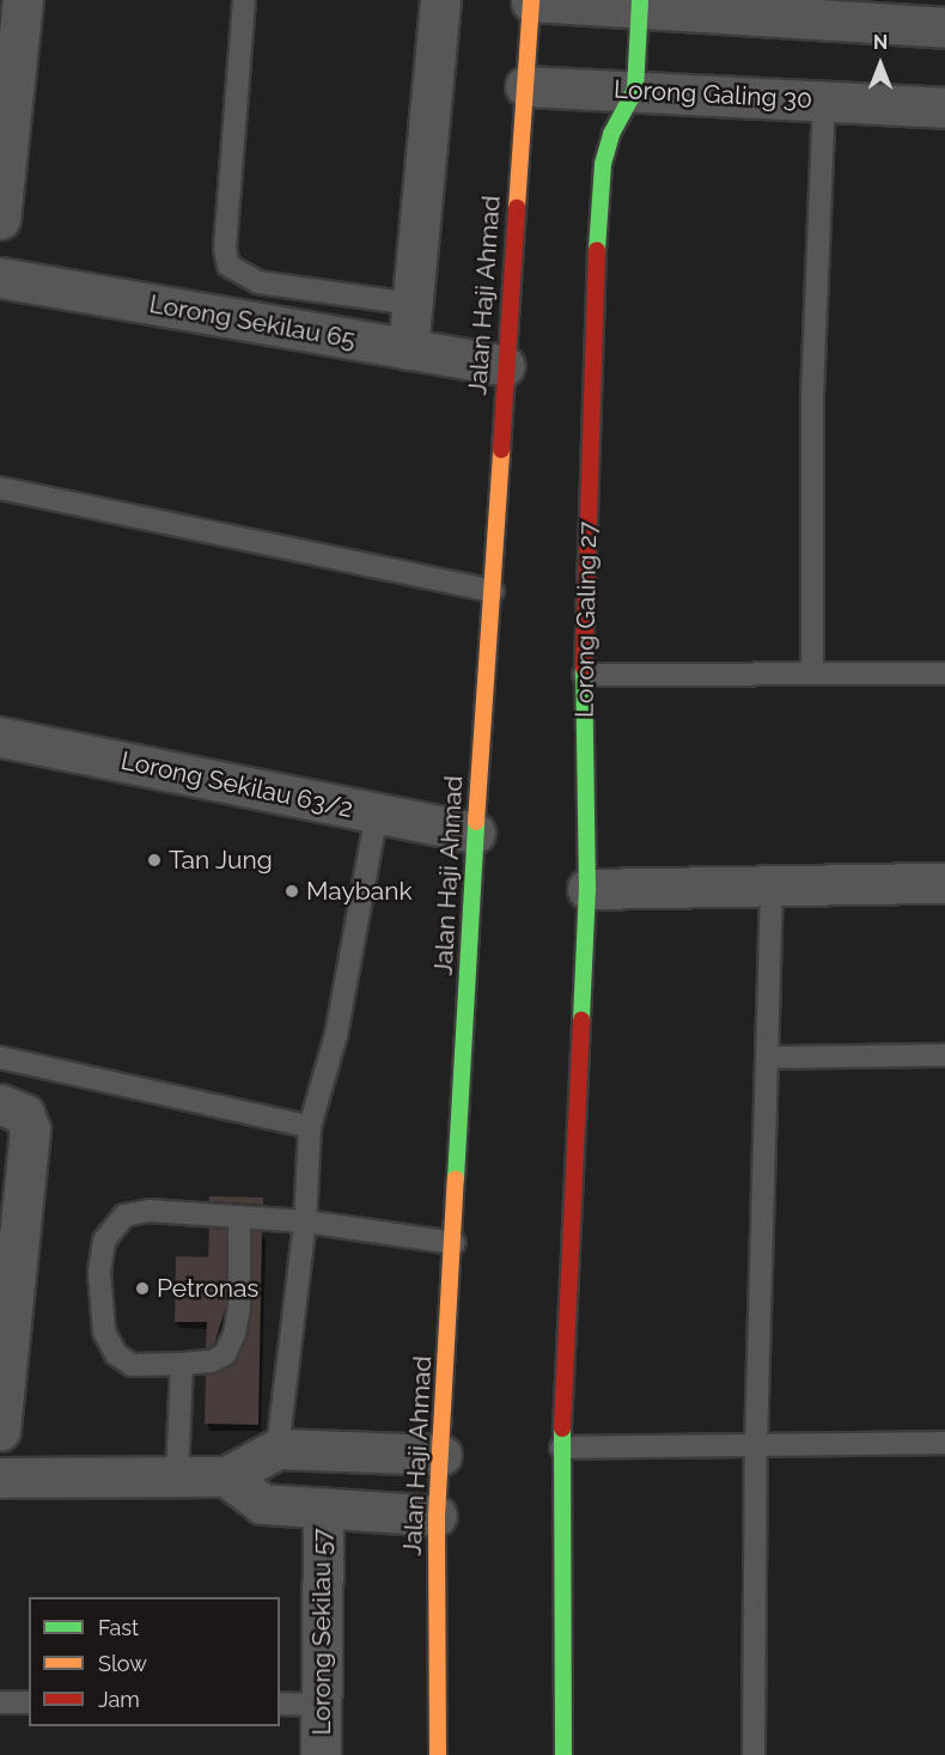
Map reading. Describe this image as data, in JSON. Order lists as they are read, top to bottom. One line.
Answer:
{"streets":{"street":["Lorong Galing 30","Jalan Haji Ahmad","Lorong Sekilau 65","Lorong Galing 27","Lorong Sekilau 63/2","Lorong Sekilau 57"]},"crossings":[["Lorong Galing 30","Jalan Haji Ahmad"],["Lorong Galing 30","Lorong Galing 27"],["Jalan Haji Ahmad","Lorong Sekilau 65"],["Jalan Haji Ahmad","Lorong Sekilau 63/2"]],"places":["Tan Jung","Maybank","Petronas"],"legend":["Fast","Slow","Jam"],"north":"top"}
